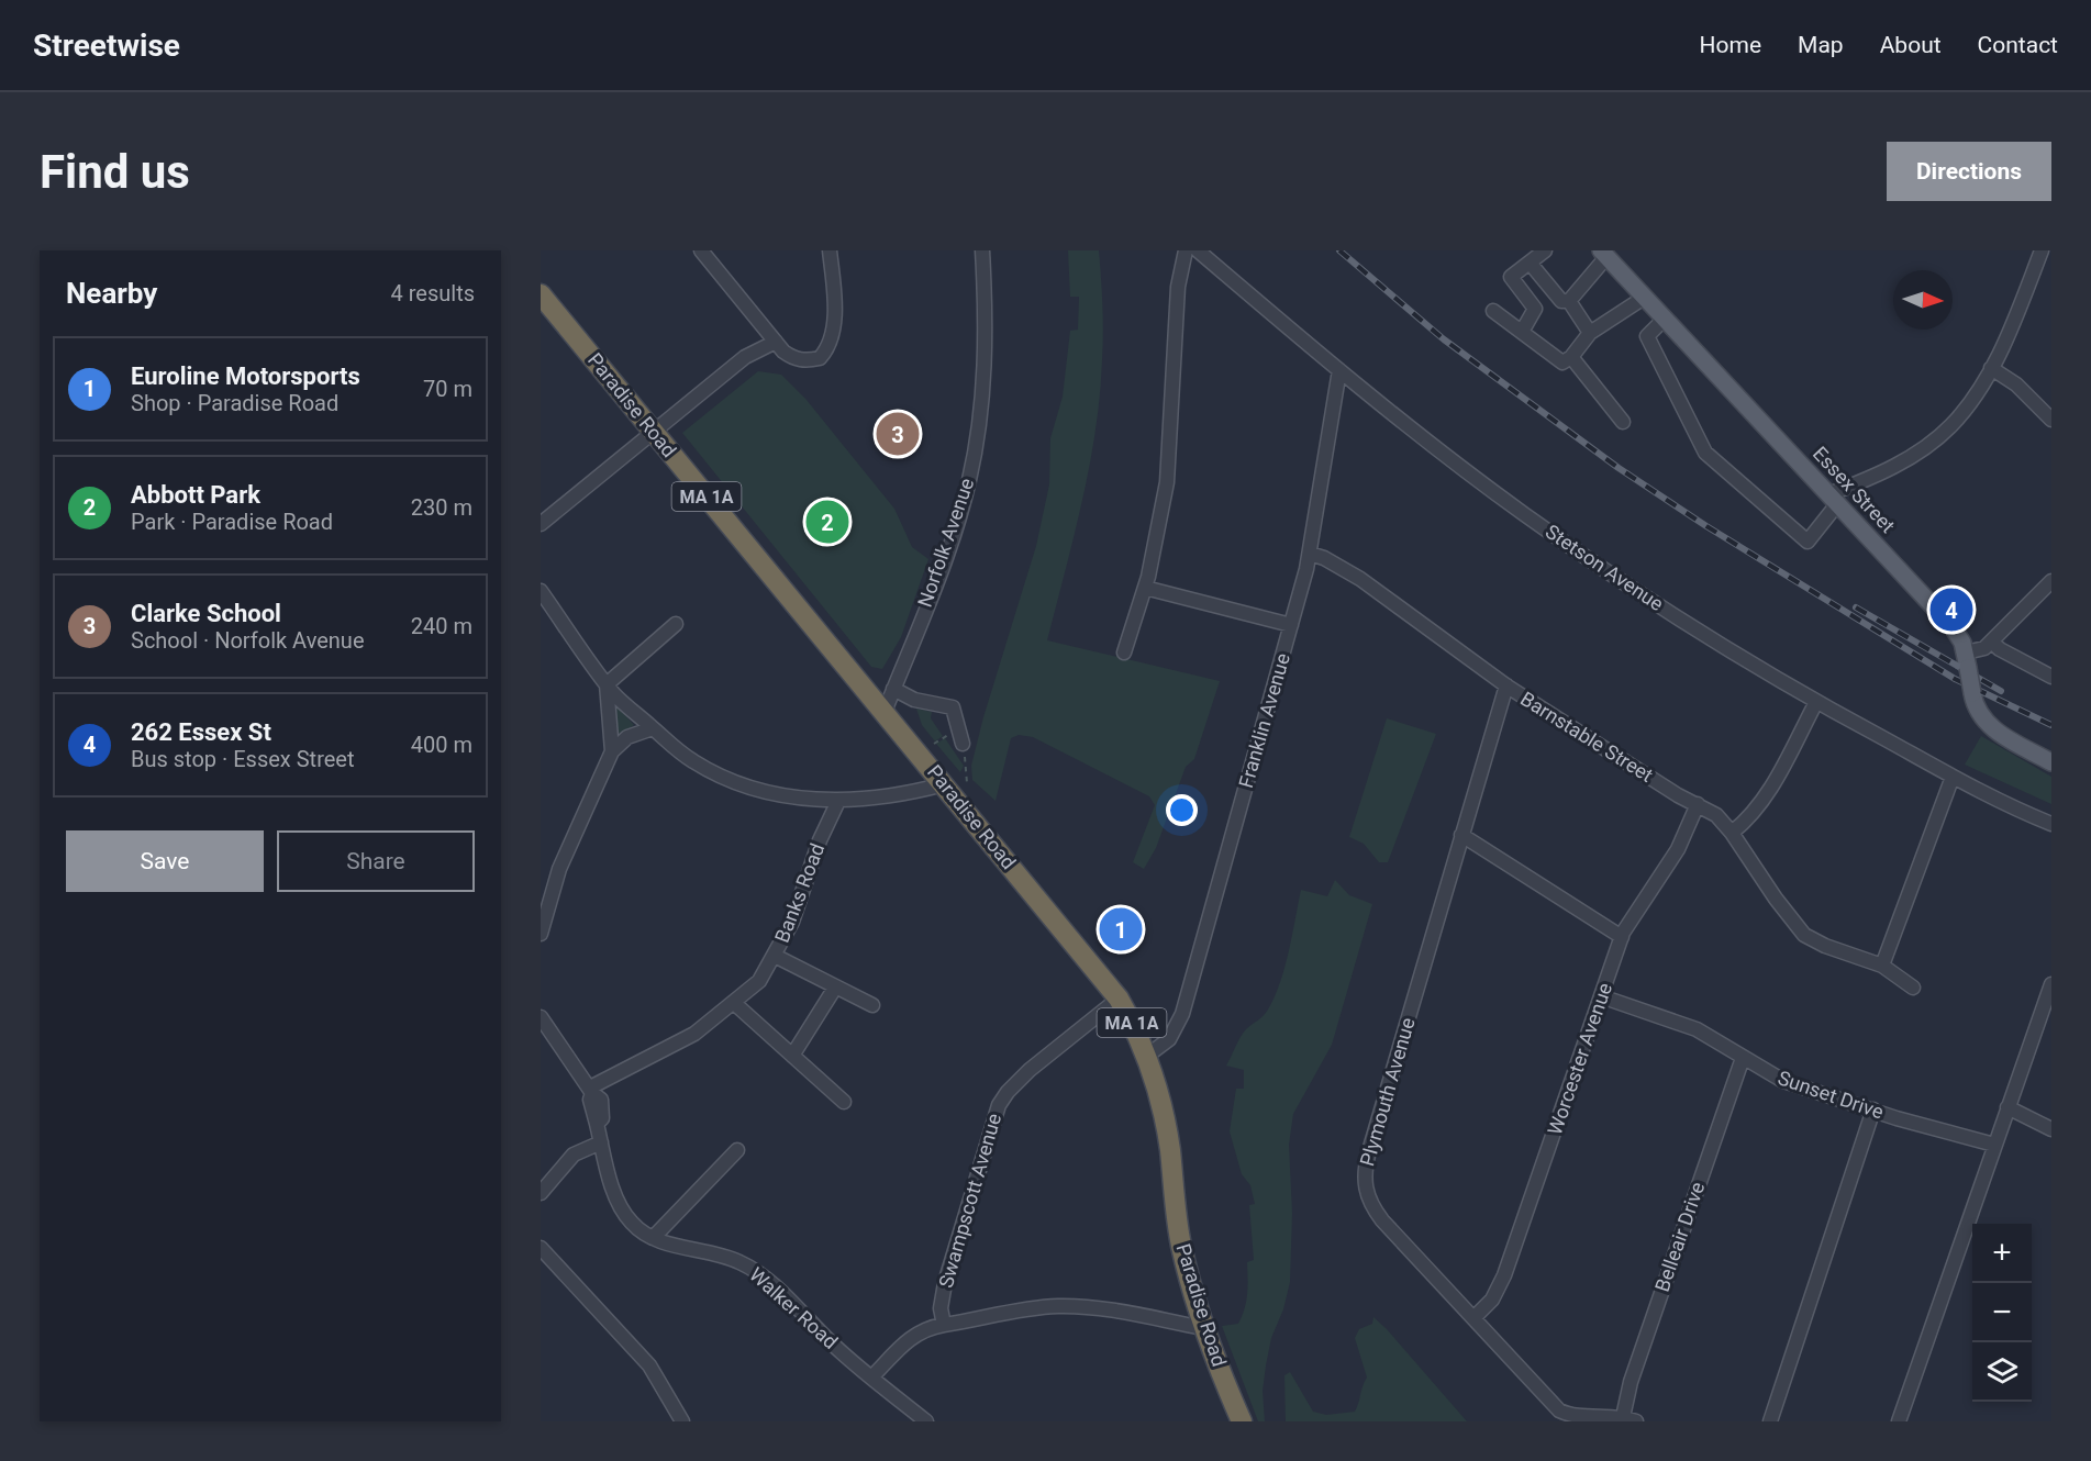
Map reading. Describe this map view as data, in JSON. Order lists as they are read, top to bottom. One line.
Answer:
{"streets":{"highway":["Paradise Road","MA 1A"],"main road":["Essex Street"],"street":["Norfolk Avenue","Stetson Avenue","Franklin Avenue","Barnstable Street","Banks Road","Worcester Avenue","Plymouth Avenue","Sunset Drive","Swampscott Avenue","Belleair Drive","Walker Road"]},"crossings":[["Paradise Road","Norfolk Avenue"],["Paradise Road","Franklin Avenue"],["Paradise Road","Swampscott Avenue"],["Stetson Avenue","Franklin Avenue"],["Franklin Avenue","Barnstable Street"],["Barnstable Street","Worcester Avenue"],["Barnstable Street","Plymouth Avenue"],["Banks Road","Walker Road"],["Worcester Avenue","Plymouth Avenue"],["Worcester Avenue","Sunset Drive"],["Plymouth Avenue","Belleair Drive"],["Sunset Drive","Belleair Drive"]],"north":"right","page":{"header":"Streetwise","nav":["Home","Map","About","Contact"],"buttons":["Directions",["Save","Share"]],"title":"Find us","heading":["Nearby","4 results"],"list":[{"mark":"1","name":"Euroline Motorsports","note":"Shop · Paradise Road","value":"70 m"},{"mark":"2","name":"Abbott Park","note":"Park · Paradise Road","value":"230 m"},{"mark":"3","name":"Clarke School","note":"School · Norfolk Avenue","value":"240 m"},{"mark":"4","name":"262 Essex St","note":"Bus stop · Essex Street","value":"400 m"}],"pins":["3","2","4","1"],"map_buttons":["+","−"]}}
